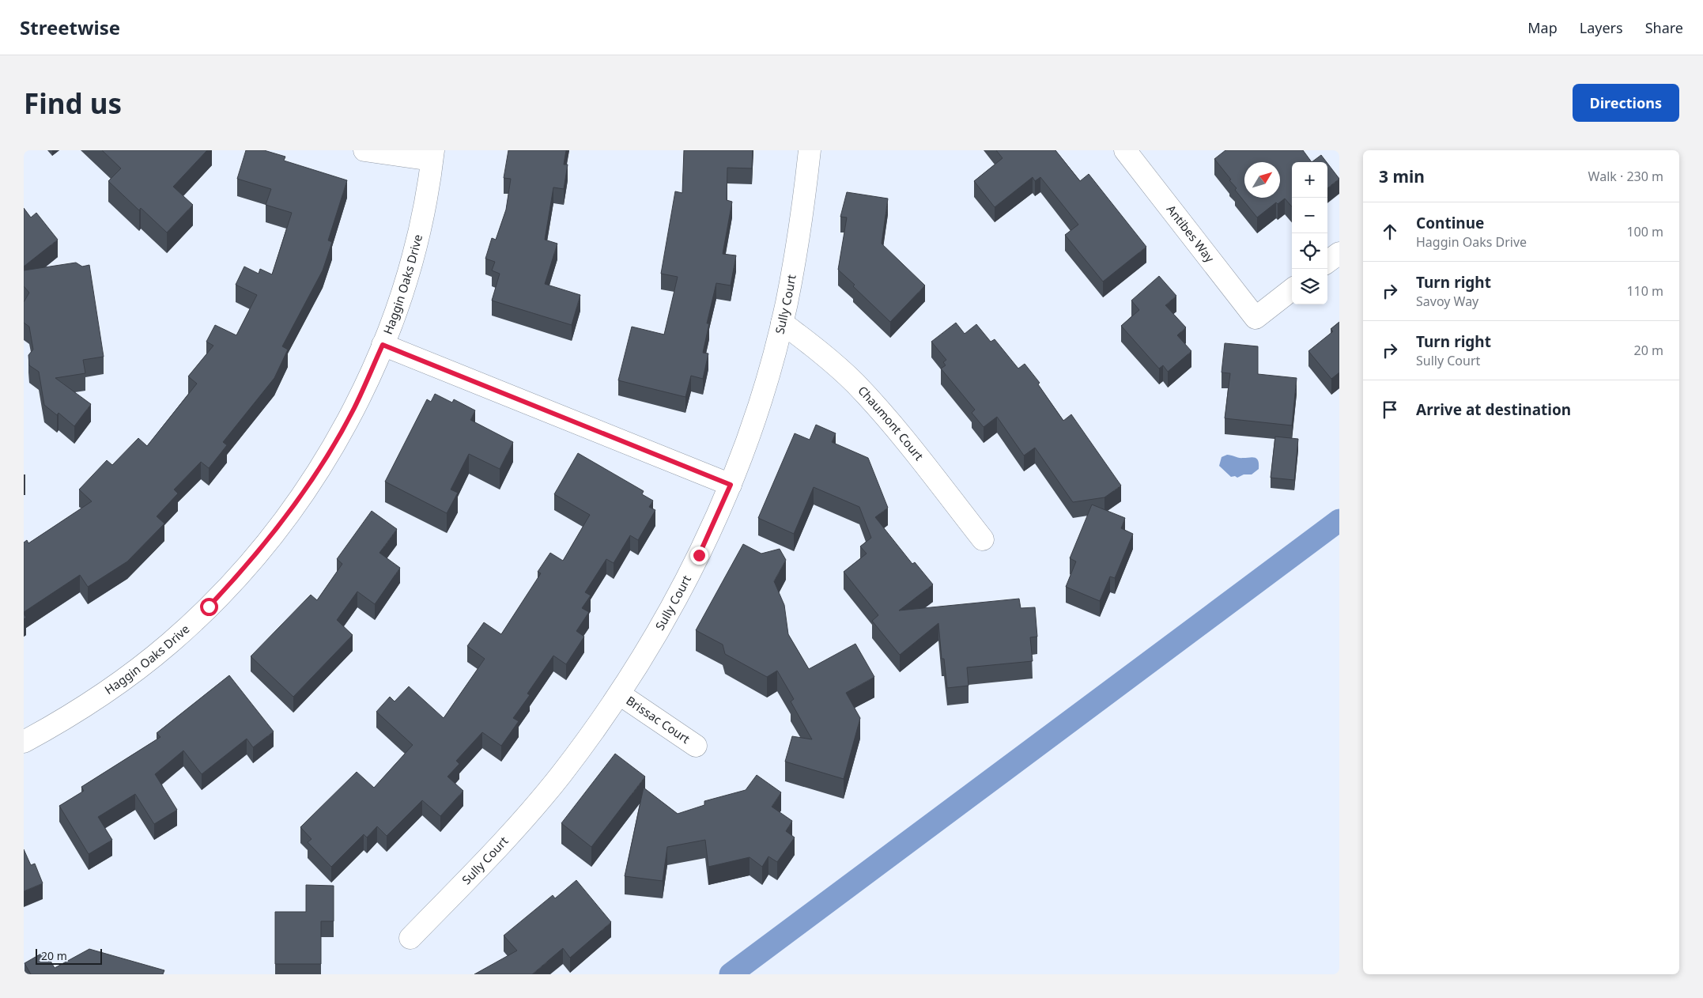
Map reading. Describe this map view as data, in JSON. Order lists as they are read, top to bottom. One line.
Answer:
{"streets":{"street":["Antibes Way","Haggin Oaks Drive","Sully Court","Chaumont Court","Brissac Court"]},"crossings":[["Sully Court","Chaumont Court"],["Sully Court","Brissac Court"]],"scale_bar":"20 m","north":"top right","page":{"header":"Streetwise","nav":["Map","Layers","Share"],"buttons":"Directions","title":"Find us","heading":["3 min","Walk · 230 m"],"map_buttons":["+","−"],"list":[["Continue","Haggin Oaks Drive","100 m"],["Turn right","Savoy Way","110 m"],["Turn right","Sully Court","20 m"],"Arrive at destination"],"scale":"20 m"}}
